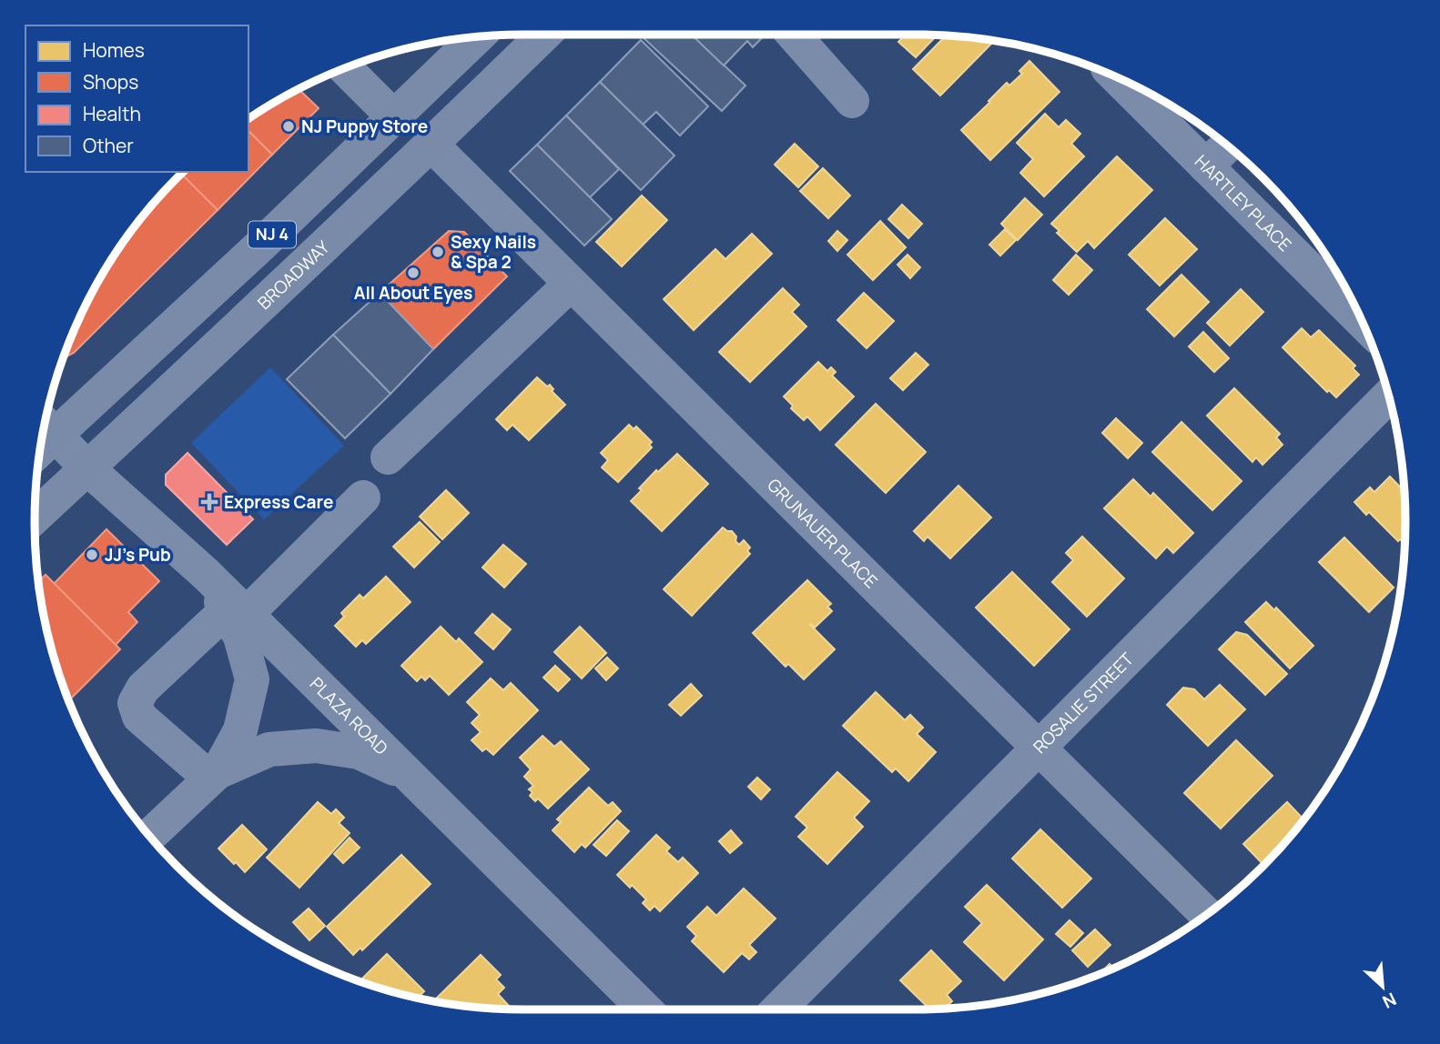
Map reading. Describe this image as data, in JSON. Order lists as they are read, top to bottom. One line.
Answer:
{"streets":{"main road":["NJ 4","BROADWAY"],"street":["HARTLEY PLACE","GRUNAUER PLACE","ROSALIE STREET","PLAZA ROAD"]},"crossings":[["BROADWAY","GRUNAUER PLACE"],["GRUNAUER PLACE","ROSALIE STREET"]],"places":{"other":["NJ Puppy Store","Sexy Nails & Spa 2","All About Eyes","JJ’s Pub"],"health":["Express Care"]},"legend":["Homes","Shops","Health","Other"],"north":"bottom right"}
